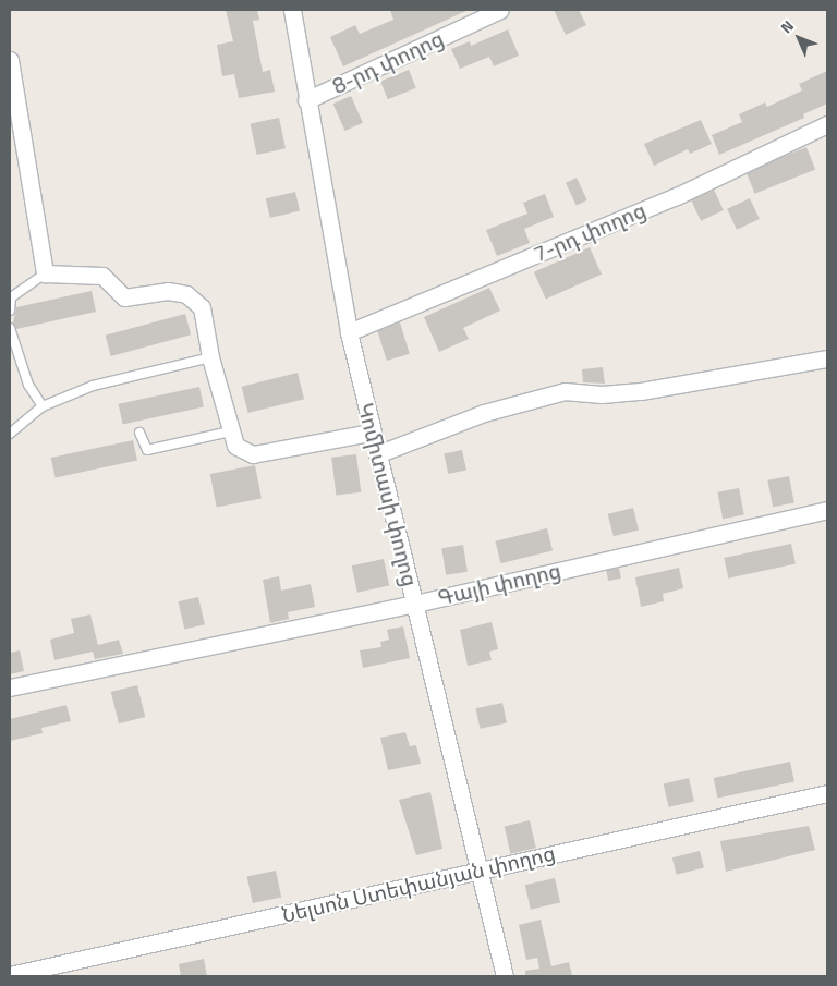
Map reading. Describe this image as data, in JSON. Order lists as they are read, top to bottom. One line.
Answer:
{"streets":{"street":["8-րդ փողոց","7-րդ փողոց","Կոմիտասի փողոց","Գայի փողոց","Նելսոն Ստեփանյան փողոց"]},"crossings":[["8-րդ փողոց","Կոմիտասի փողոց"],["7-րդ փողոց","Կոմիտասի փողոց"],["Կոմիտասի փողոց","Գայի փողոց"],["Կոմիտասի փողոց","Նելսոն Ստեփանյան փողոց"]],"north":"top left"}
